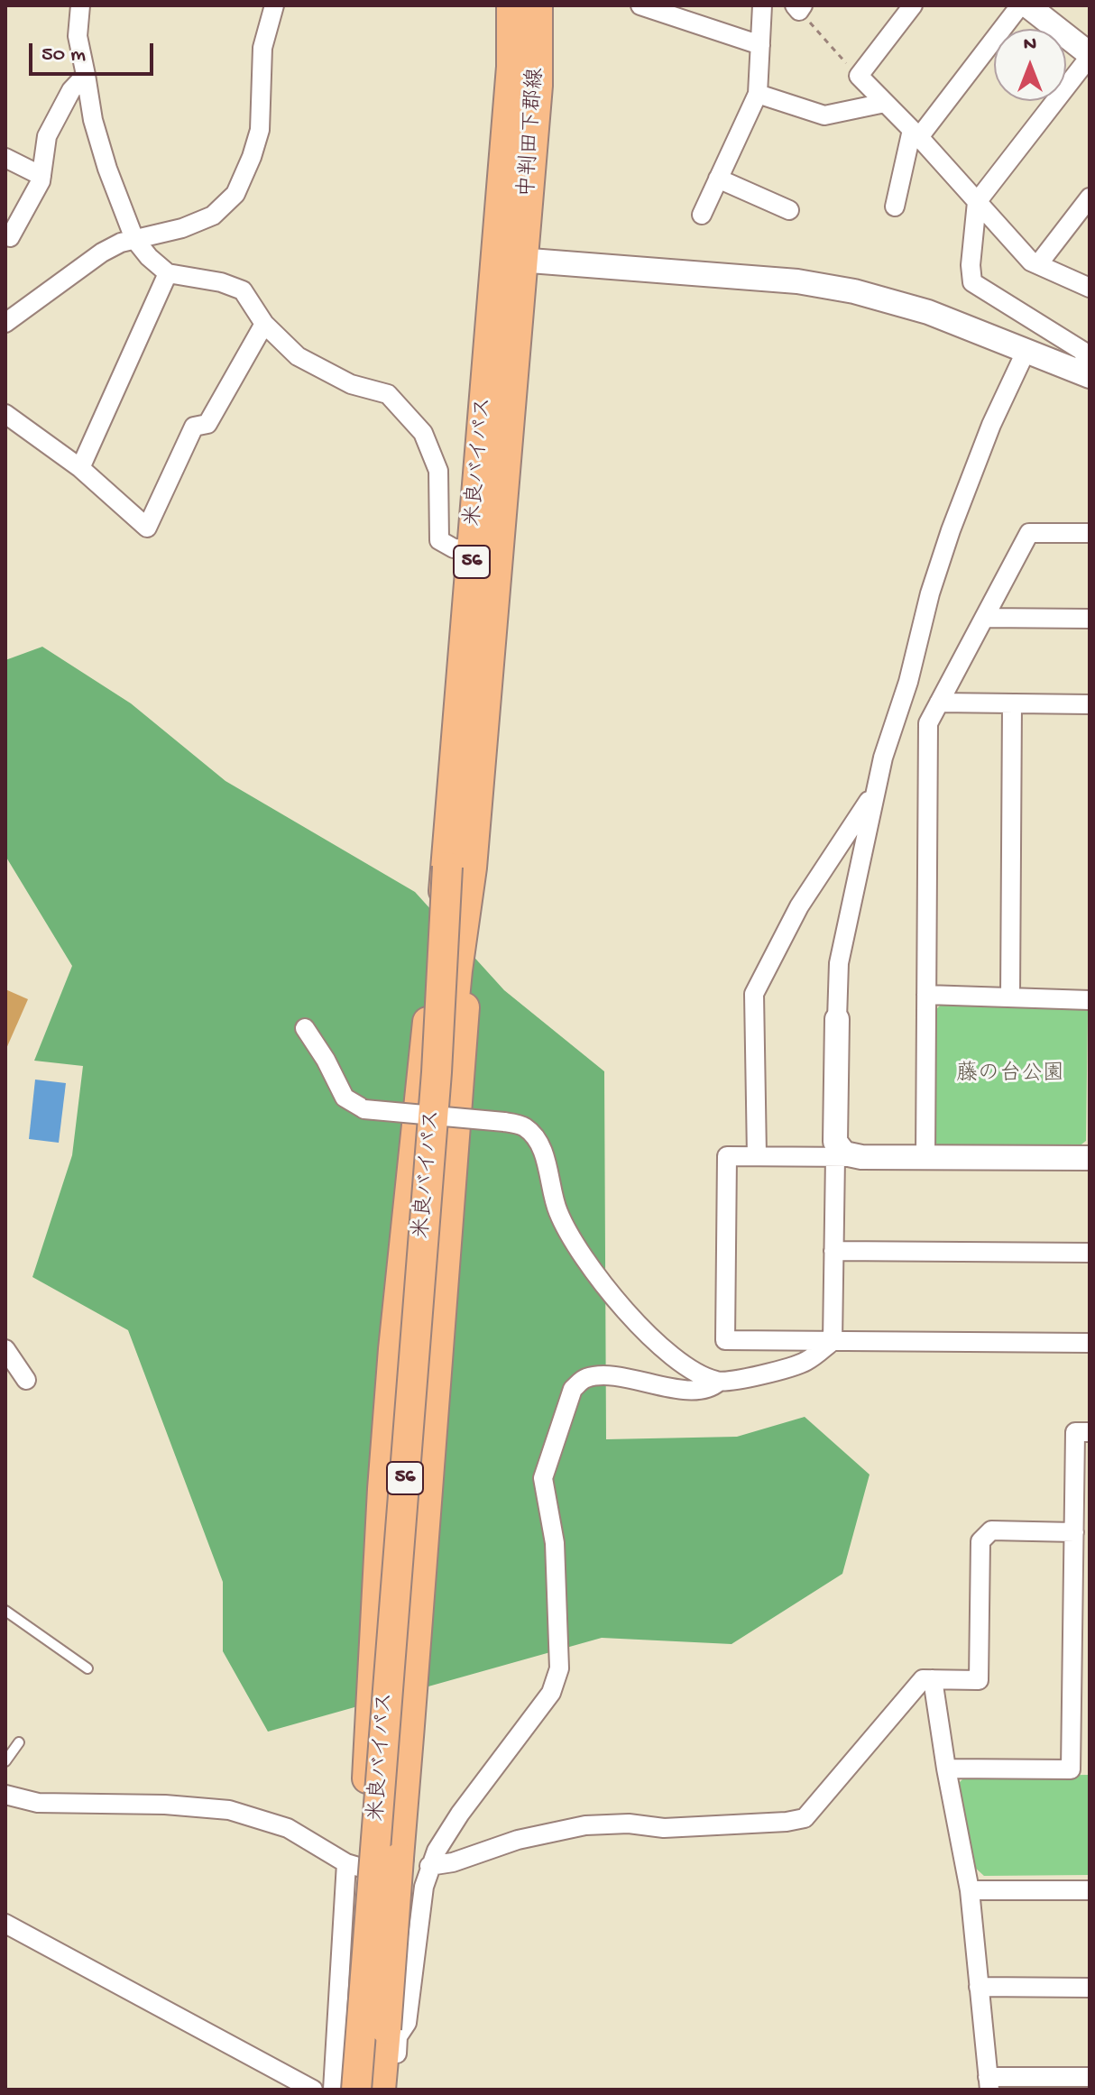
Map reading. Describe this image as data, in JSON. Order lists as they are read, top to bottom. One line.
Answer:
{"streets":{"main road":["中判田下郡線","米良バイパス","56"]},"crossings":[["中判田下郡線","米良バイパス"]],"parks":["藤の台公園"],"scale_bar":"50 m","north":"top"}
